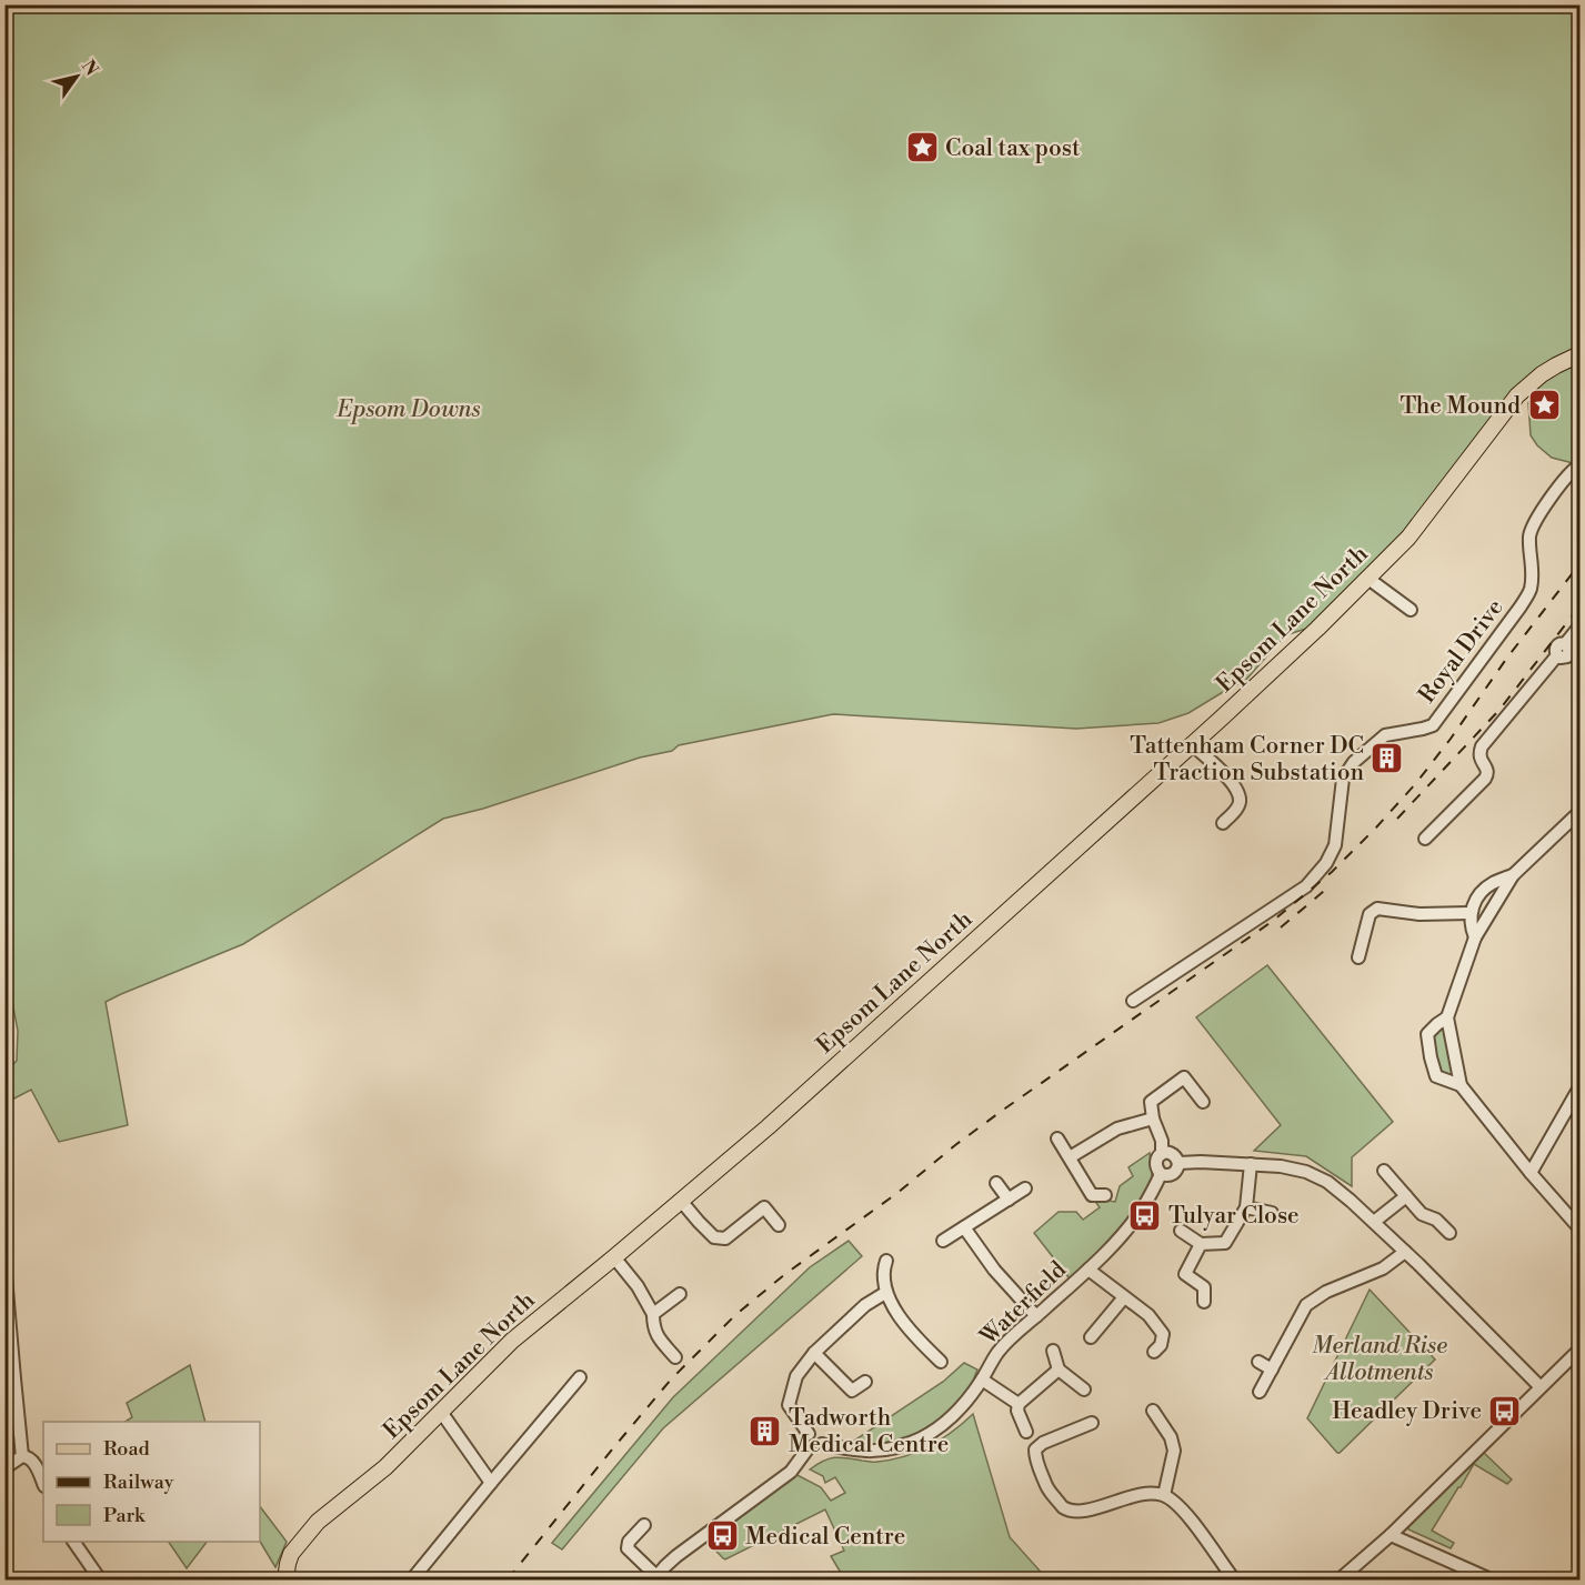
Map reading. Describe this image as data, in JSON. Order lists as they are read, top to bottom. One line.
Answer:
{"streets":{"main road":["Epsom Lane North"],"street":["Royal Drive","Waterfield"]},"parks":["Epsom Downs","Merland Rise Allotments"],"places":{"place":["Coal tax post","The Mound"],"building":["Tattenham Corner DC Traction Substation","Tadworth Medical Centre"],"bus stop":["Tulyar Close","Headley Drive","Medical Centre"]},"legend":["Road","Railway","Park"],"north":"top right"}
